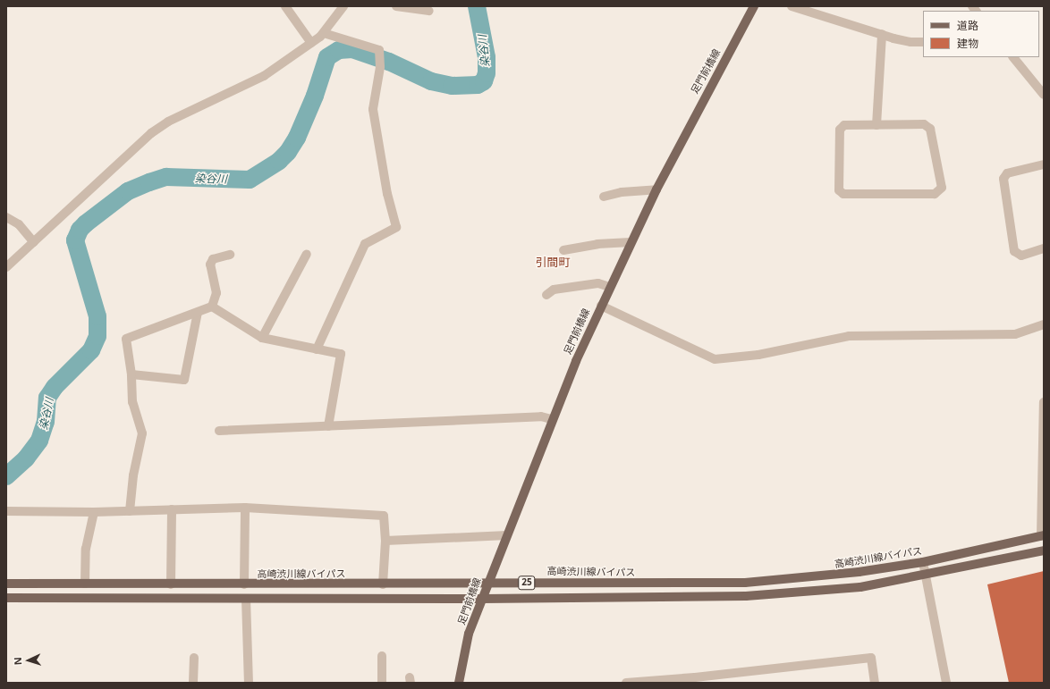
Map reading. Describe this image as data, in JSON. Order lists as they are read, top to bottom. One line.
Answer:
{"streets":{"main road":["足門前橋線","高崎渋川線バイパス","25"]},"crossings":[["足門前橋線","高崎渋川線バイパス"],["足門前橋線","25"]],"districts":["引間町"],"water":["染谷川"],"legend":["道路","建物"],"north":"left"}
